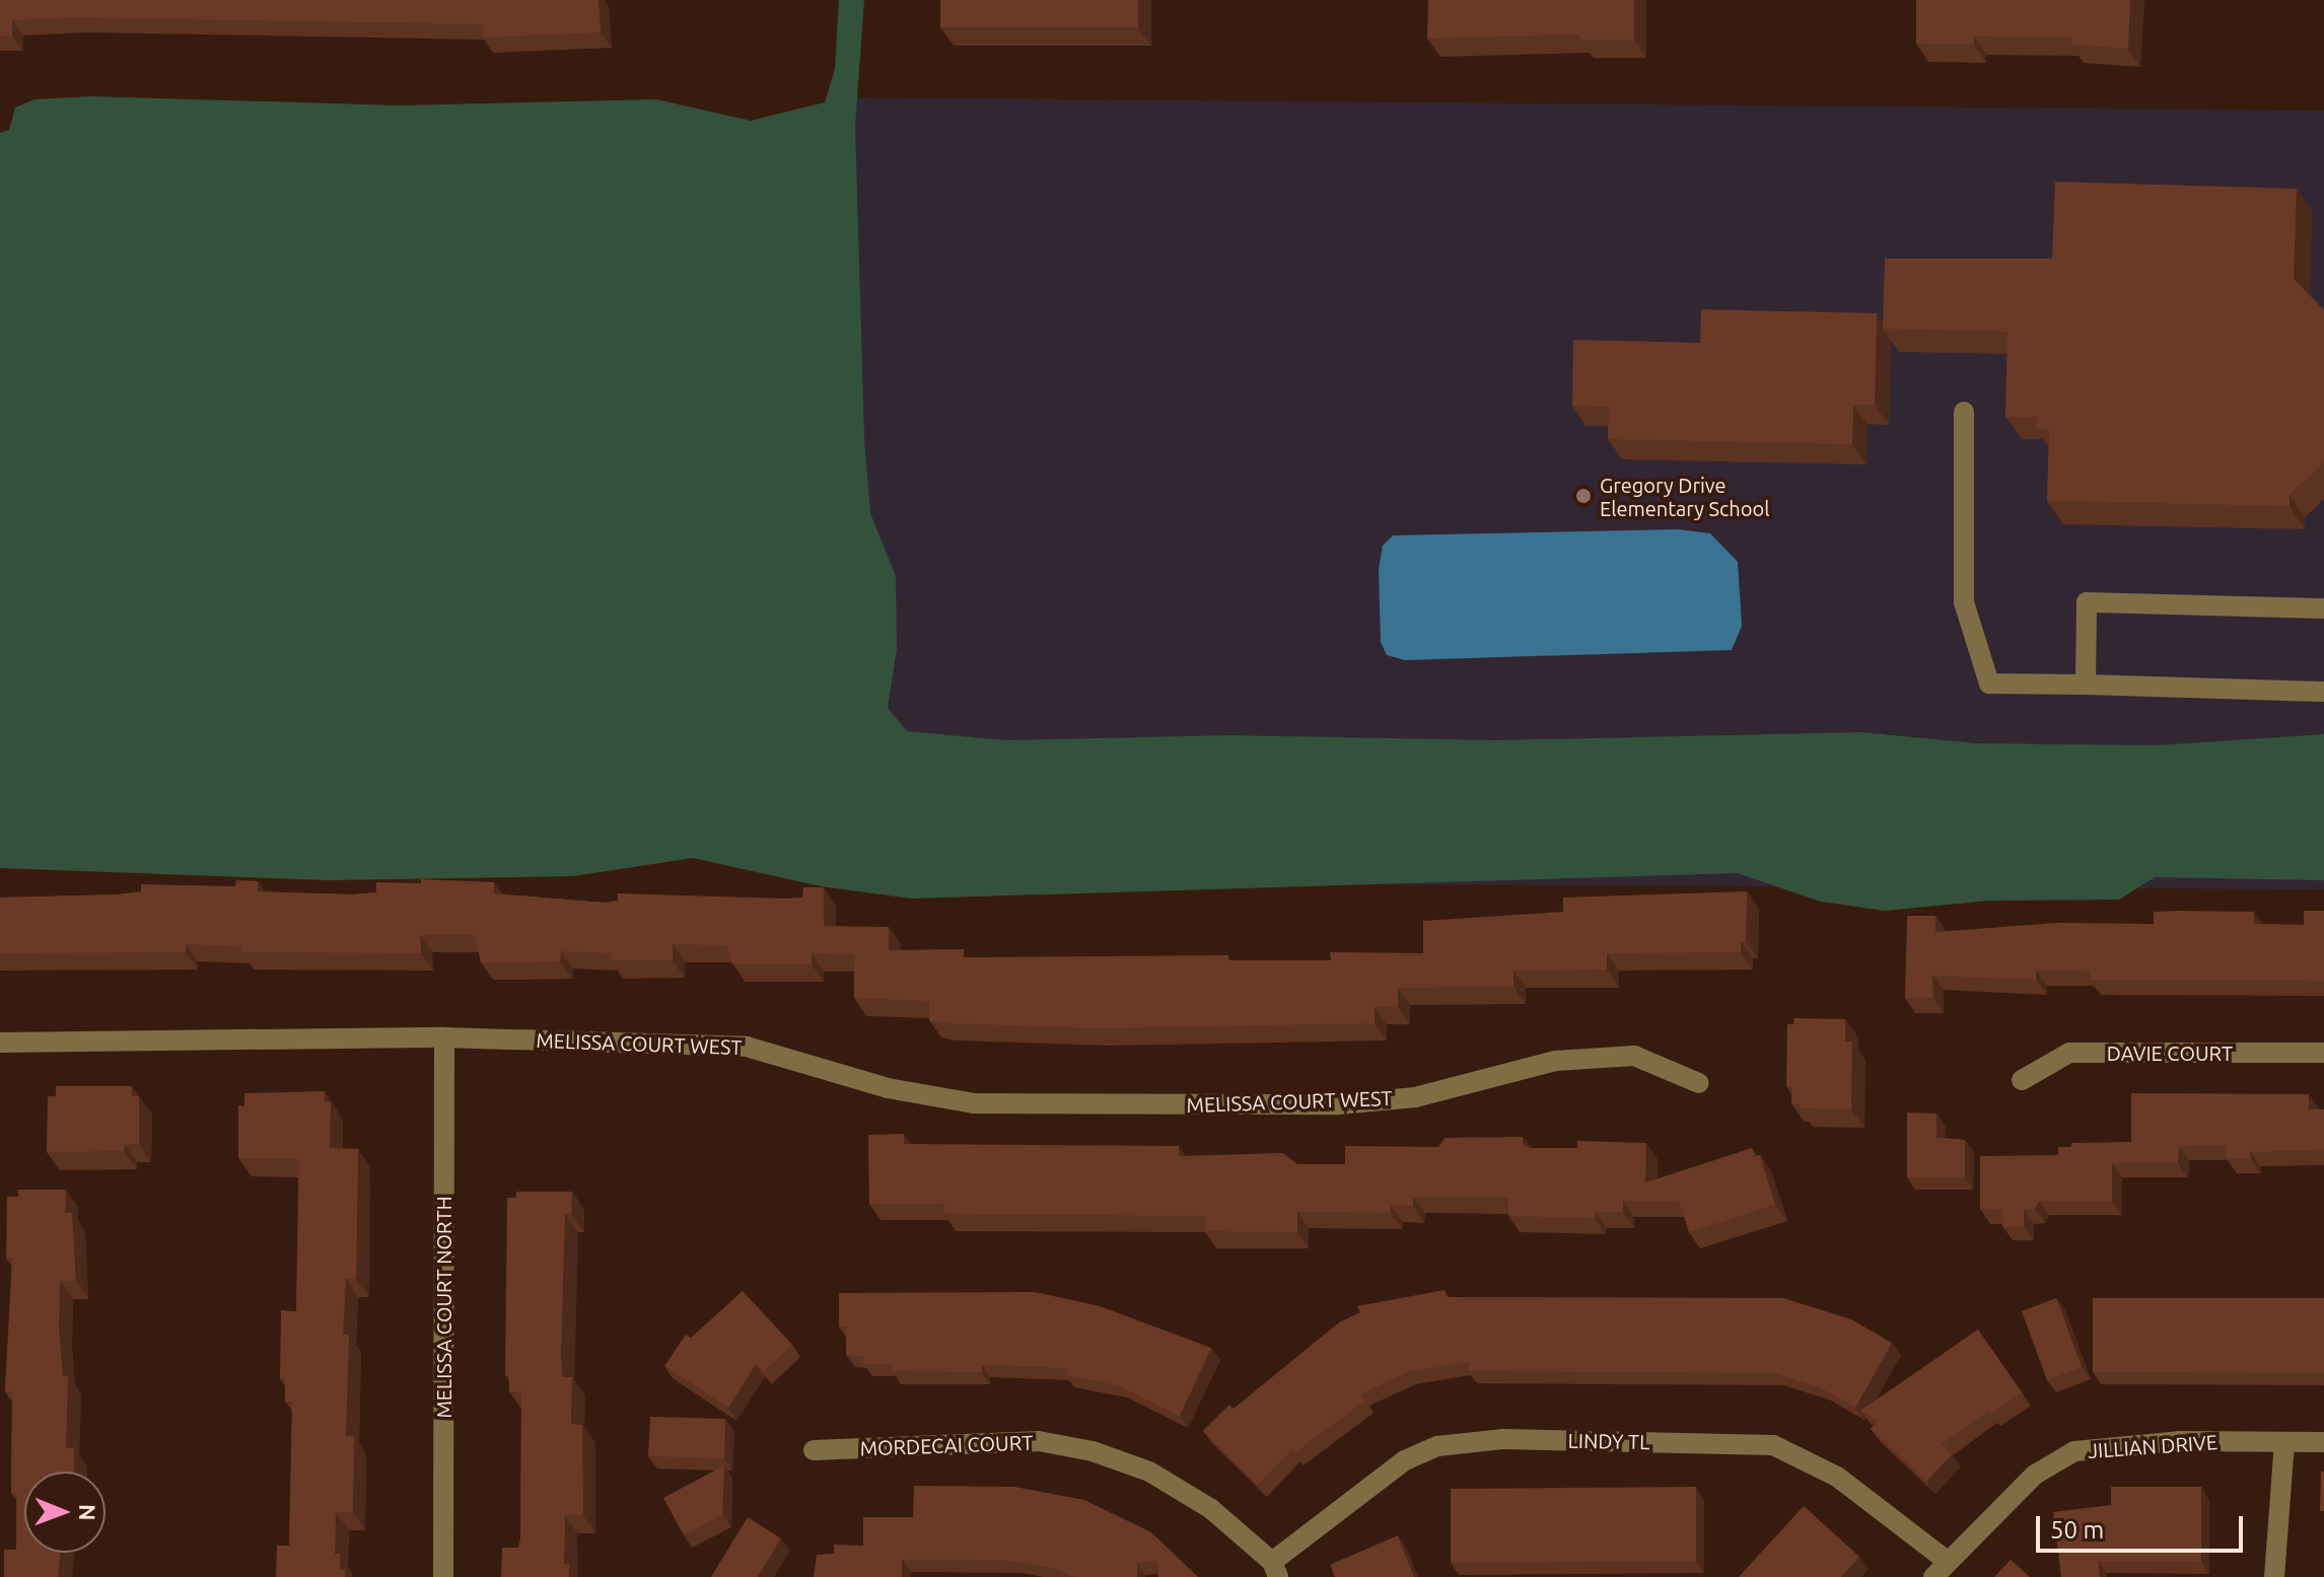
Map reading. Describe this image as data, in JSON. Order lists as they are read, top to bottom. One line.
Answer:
{"streets":{"street":["MELISSA COURT WEST","DAVIE COURT","MELISSA COURT NORTH","LINDY TL","MORDECAI COURT","JILLIAN DRIVE"]},"crossings":[["MELISSA COURT WEST","MELISSA COURT NORTH"],["LINDY TL","MORDECAI COURT"],["LINDY TL","JILLIAN DRIVE"]],"places":["Gregory Drive Elementary School"],"scale_bar":"50 m","north":"right"}
